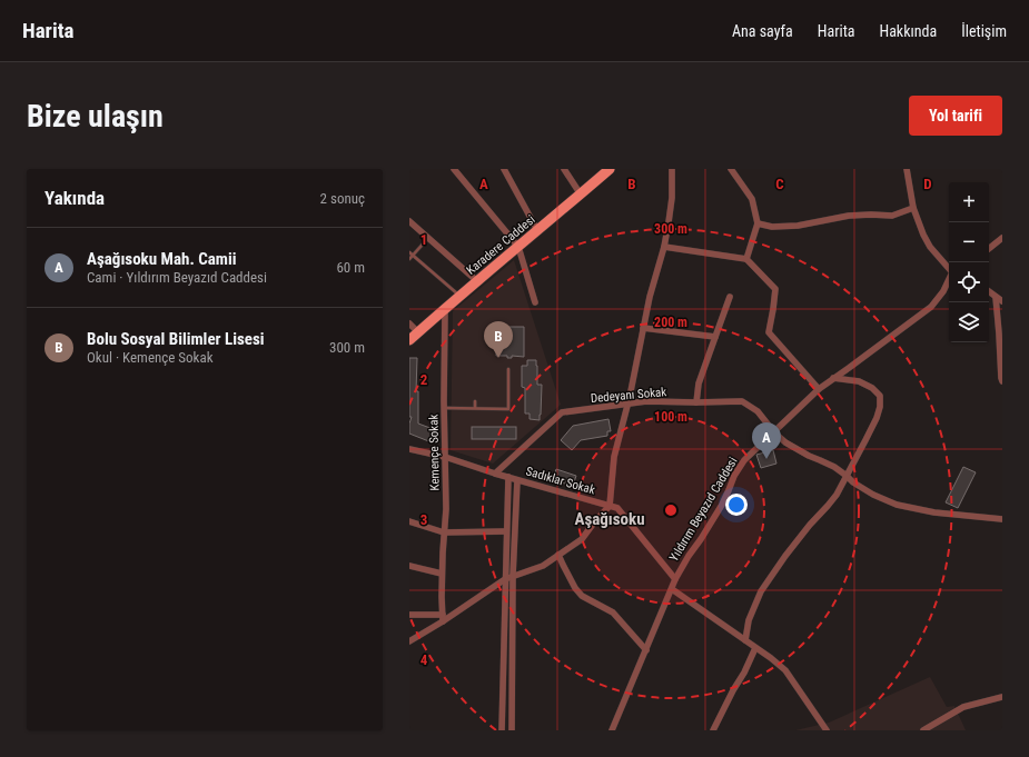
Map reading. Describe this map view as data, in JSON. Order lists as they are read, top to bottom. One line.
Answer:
{"streets":{"main road":["Karadere Caddesi"],"street":["Dedeyanı Sokak","Kemençe Sokak","Sadıklar Sokak","Yıldırım Beyazıd Caddesi"]},"crossings":[["Karadere Caddesi","Kemençe Sokak"],["Dedeyanı Sokak","Sadıklar Sokak"],["Dedeyanı Sokak","Yıldırım Beyazıd Caddesi"],["Kemençe Sokak","Sadıklar Sokak"],["Sadıklar Sokak","Yıldırım Beyazıd Caddesi"]],"districts":["Aşağısoku"],"page":{"header":"Harita","nav":["Ana sayfa","Harita","Hakkında","İletişim"],"buttons":"Yol tarifi","title":"Bize ulaşın","heading":["Yakında","2 sonuç"],"map_buttons":["+","−"],"list":[{"mark":"A","name":"Aşağısoku Mah. Camii","note":"Cami · Yıldırım Beyazıd Caddesi","value":"60 m"},{"mark":"B","name":"Bolu Sosyal Bilimler Lisesi","note":"Okul · Kemençe Sokak","value":"300 m"}],"pins":["B","A"]},"grid":{"columns":["A","B","C","D"],"rows":["1","2","3","4"]},"rings":["300 m","200 m","100 m"]}
